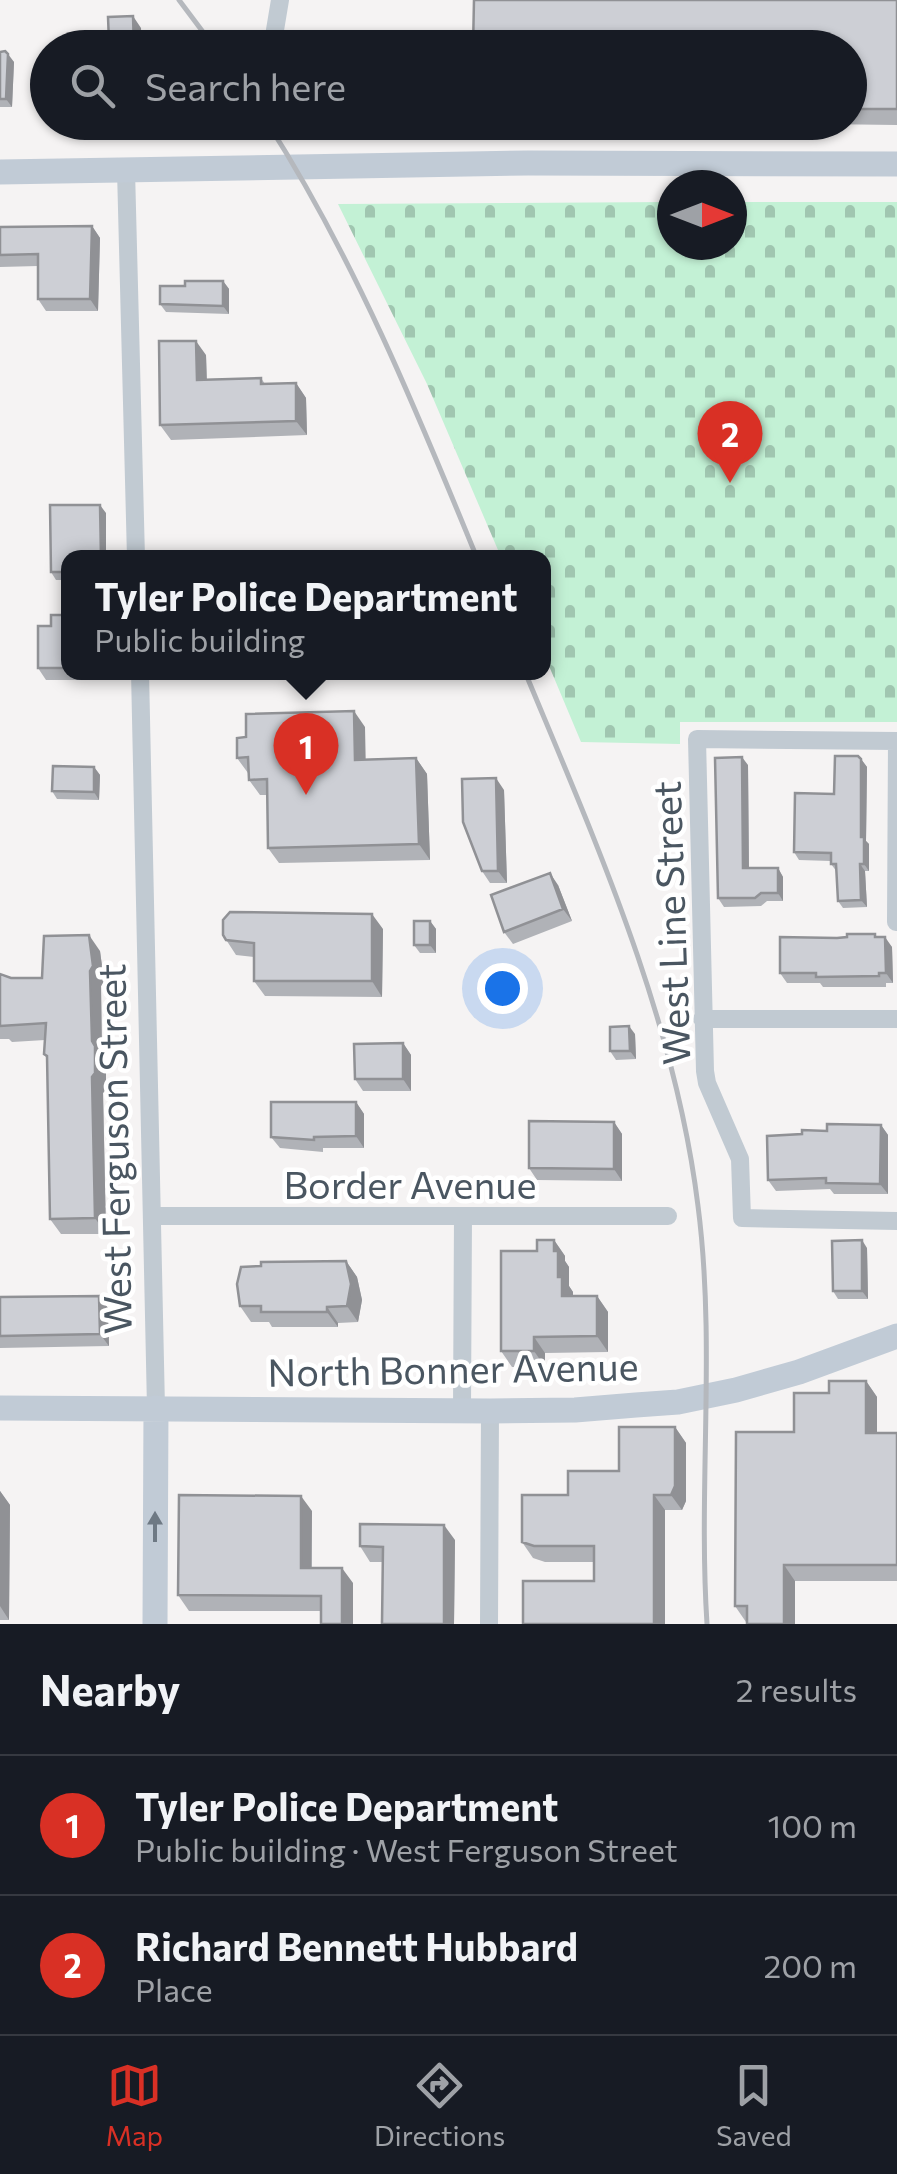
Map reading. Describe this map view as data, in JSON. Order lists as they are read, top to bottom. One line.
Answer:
{"streets":{"main road":["West Ferguson Street","North Bonner Avenue"],"street":["West Line Street","Border Avenue"]},"crossings":[["West Ferguson Street","Border Avenue"],["West Ferguson Street","North Bonner Avenue"]],"north":"right","page":{"search":"Search here","pins":["2","1"],"popup":["Tyler Police Department","Public building"],"heading":["Nearby","2 results"],"list":[{"mark":"1","name":"Tyler Police Department","note":"Public building · West Ferguson Street","value":"100 m"},{"mark":"2","name":"Richard Bennett Hubbard","note":"Place","value":"200 m"}],"nav":["Map","Directions","Saved"]}}
